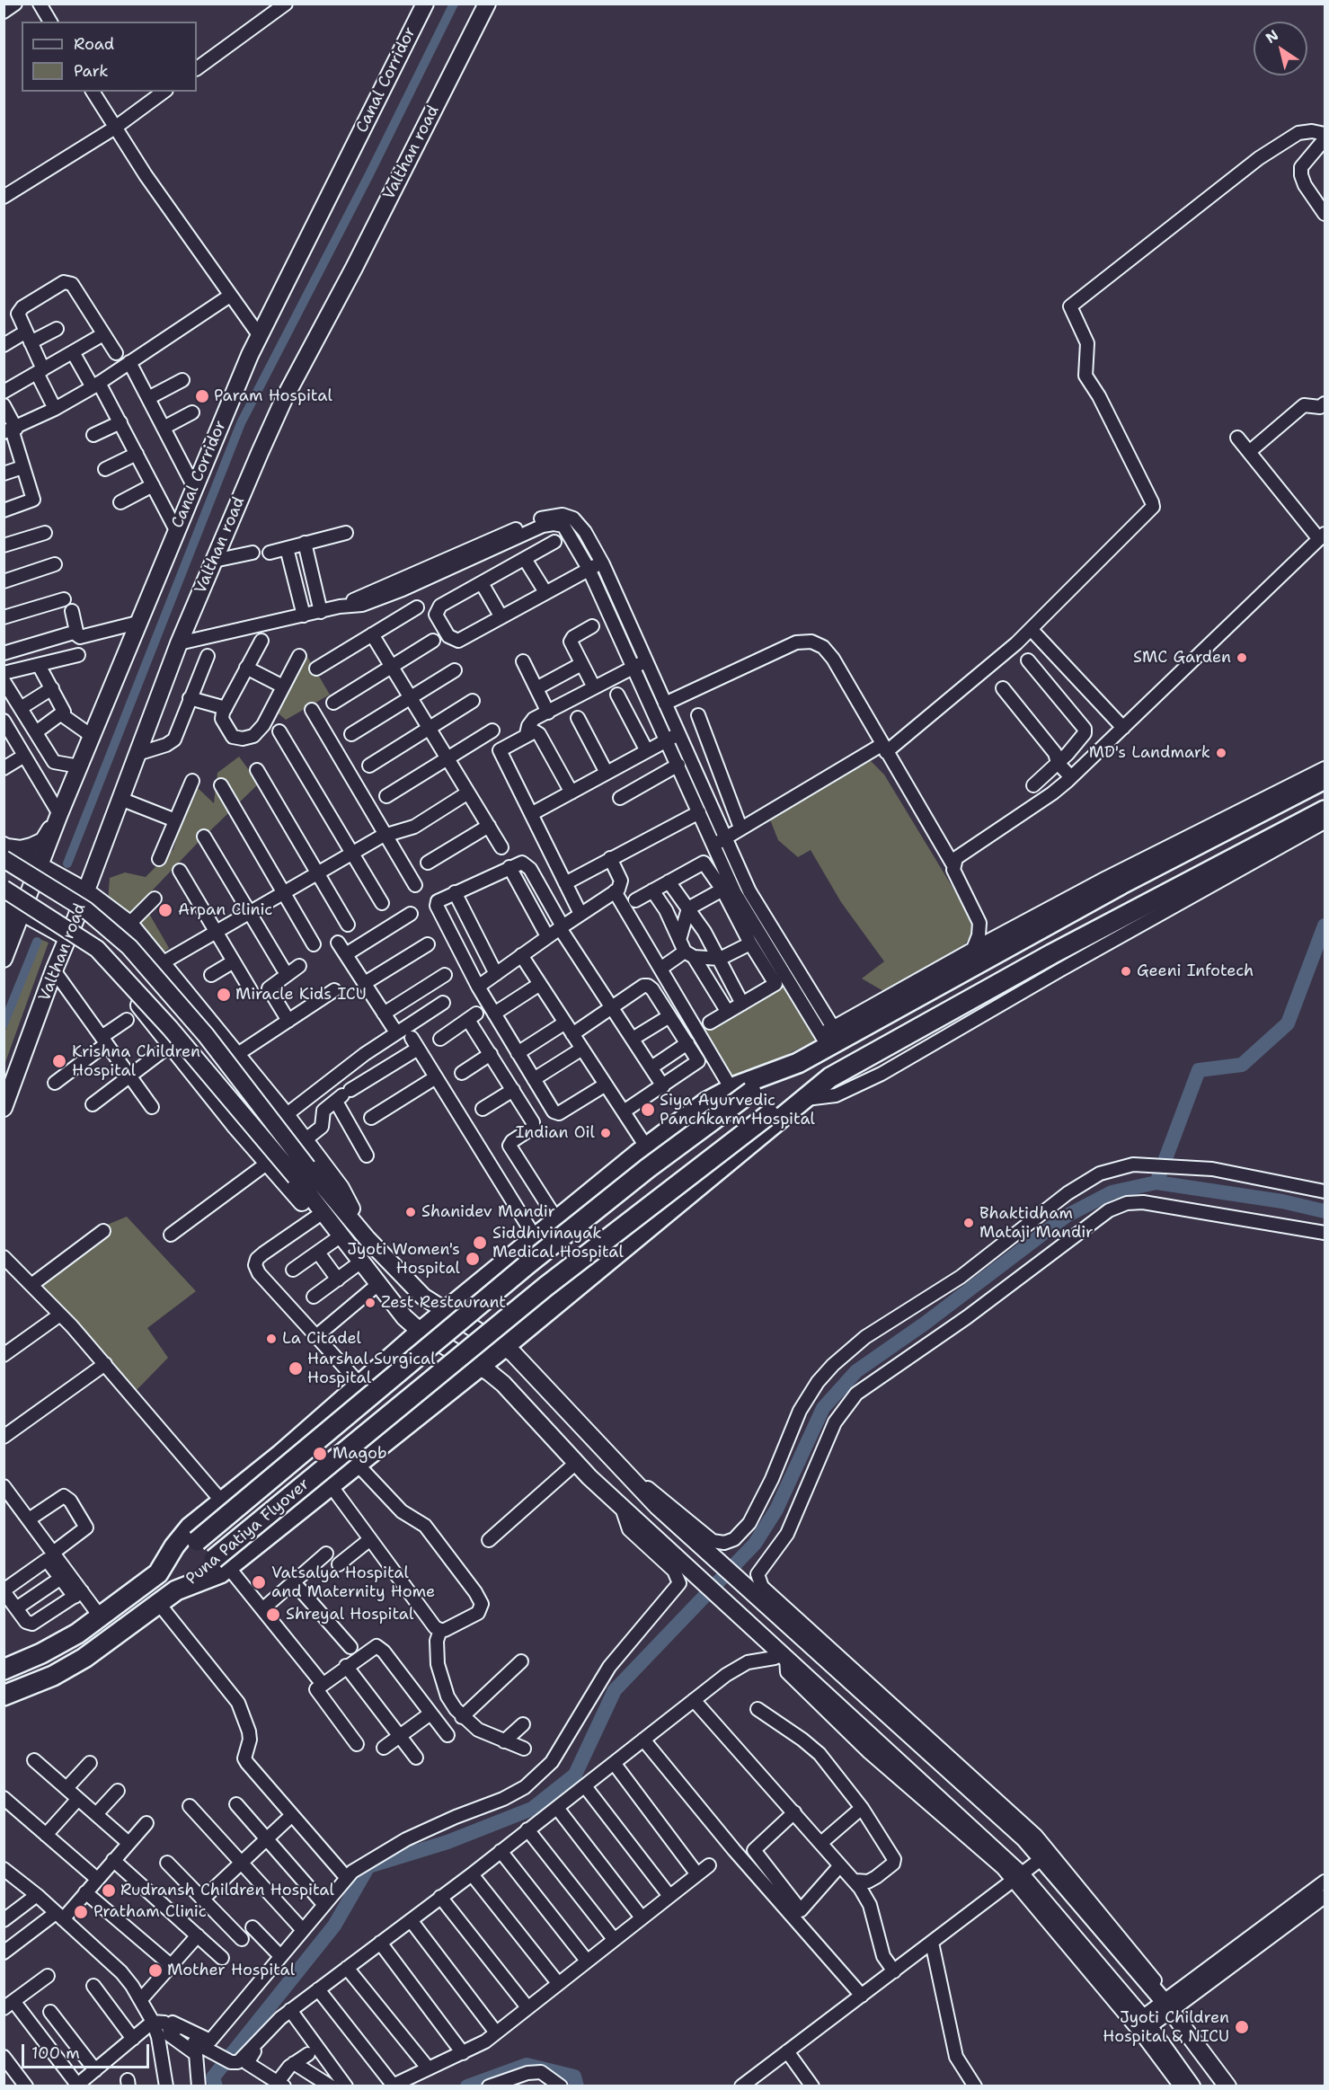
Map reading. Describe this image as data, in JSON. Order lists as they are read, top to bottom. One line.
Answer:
{"streets":{"highway":["Puna Patiya Flyover"],"main road":["Canal Corridor","Valthan road"]},"places":["Param Hospital","SMC Garden","MD's Landmark","Arpan Clinic","Geeni Infotech","Miracle Kids ICU","Krishna Children Hospital","Siya Ayurvedic Panchkarm Hospital","Indian Oil","Shanidev Mandir","Bhaktidham Mataji Mandir","Siddhivinayak Medical Hospital","Jyoti Women's Hospital","Zest Restaurant","La Citadel","Harshal Surgical Hospital","Magob","Vatsalya Hospital and Maternity Home","Shreyal Hospital","Rudransh Children Hospital","Pratham Clinic","Mother Hospital","Jyoti Children Hospital & NICU"],"legend":["Road","Park"],"scale_bar":"100 m","north":"top left"}
